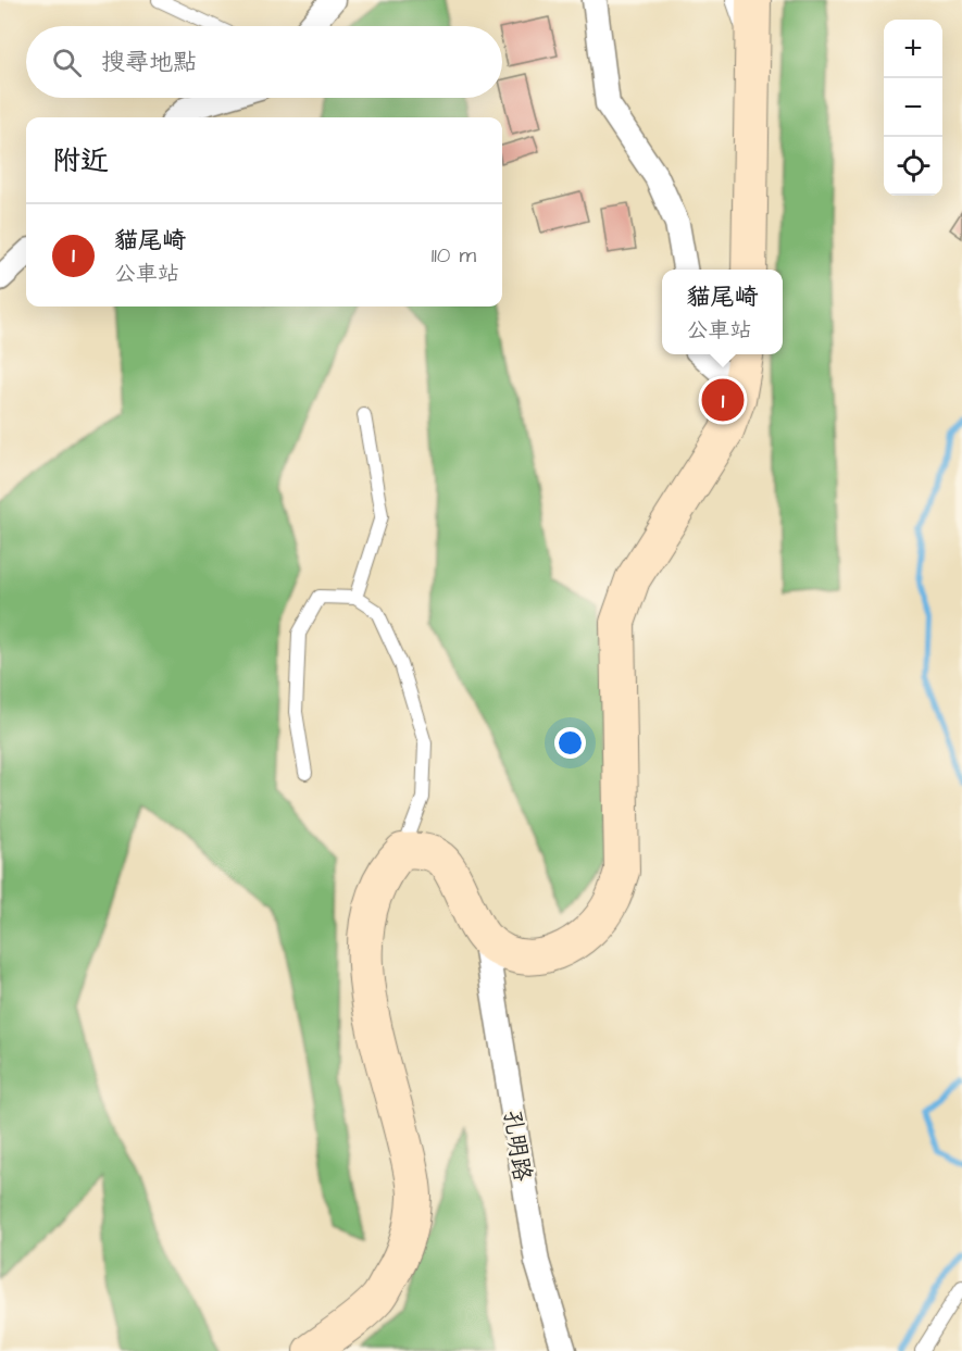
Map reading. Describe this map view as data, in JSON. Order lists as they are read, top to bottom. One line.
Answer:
{"streets":{"street":["孔明路"]},"page":{"map_buttons":["+","−"],"search":"搜尋地點","heading":"附近","list":[{"mark":"1","name":"貓尾崎","note":"公車站","value":"110 m"}],"popup":["貓尾崎","公車站"],"pins":"1"}}
